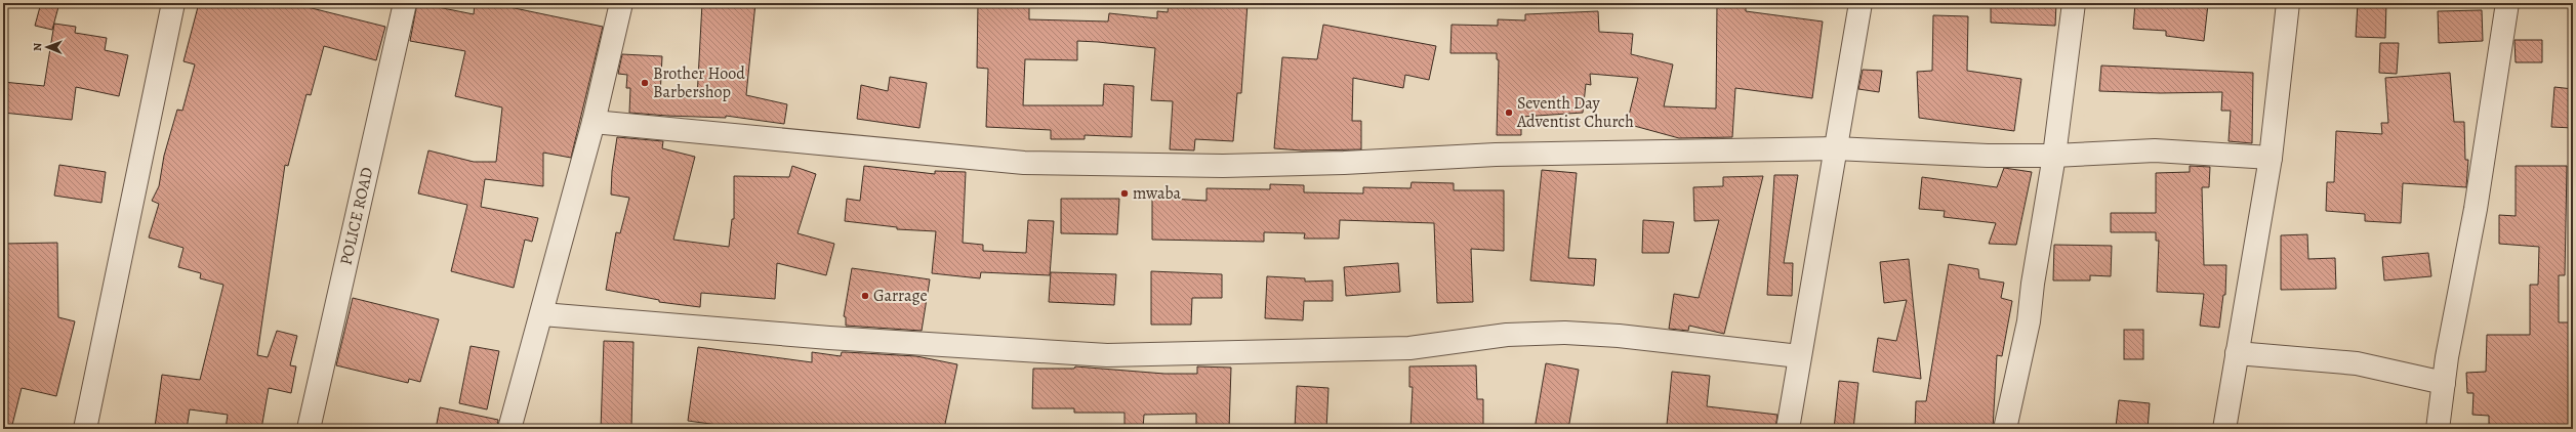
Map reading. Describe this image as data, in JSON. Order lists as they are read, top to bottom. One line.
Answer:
{"streets":{"street":["POLICE ROAD"]},"places":["Brother Hood Barbershop","Seventh Day Adventist Church","mwaba","Garrage"],"north":"left"}
